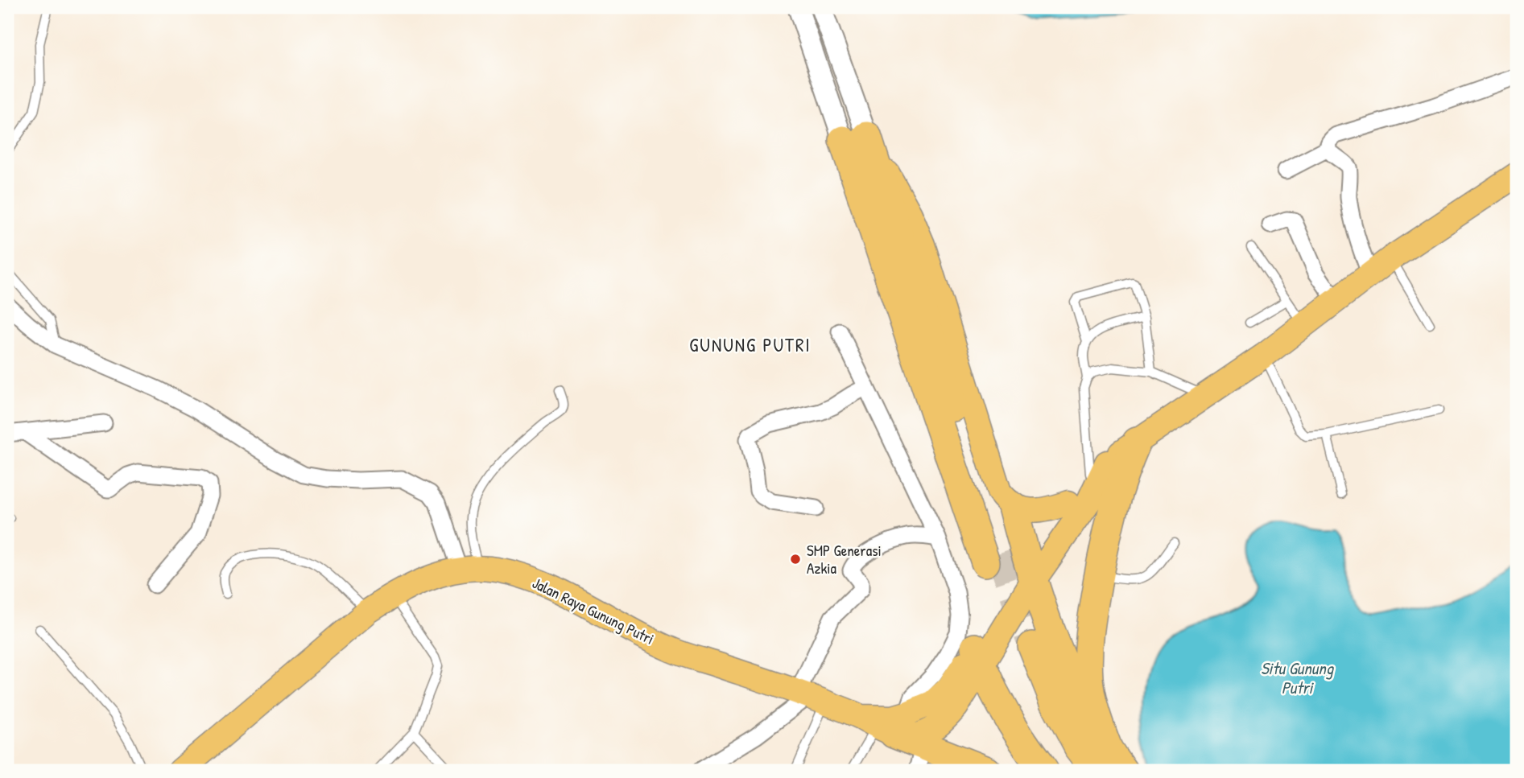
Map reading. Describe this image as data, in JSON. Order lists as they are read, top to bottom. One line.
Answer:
{"streets":{"main road":["Jalan Raya Gunung Putri"]},"districts":["GUNUNG PUTRI"],"water":["Situ Gunung Putri"],"places":["SMP Generasi Azkia"]}
